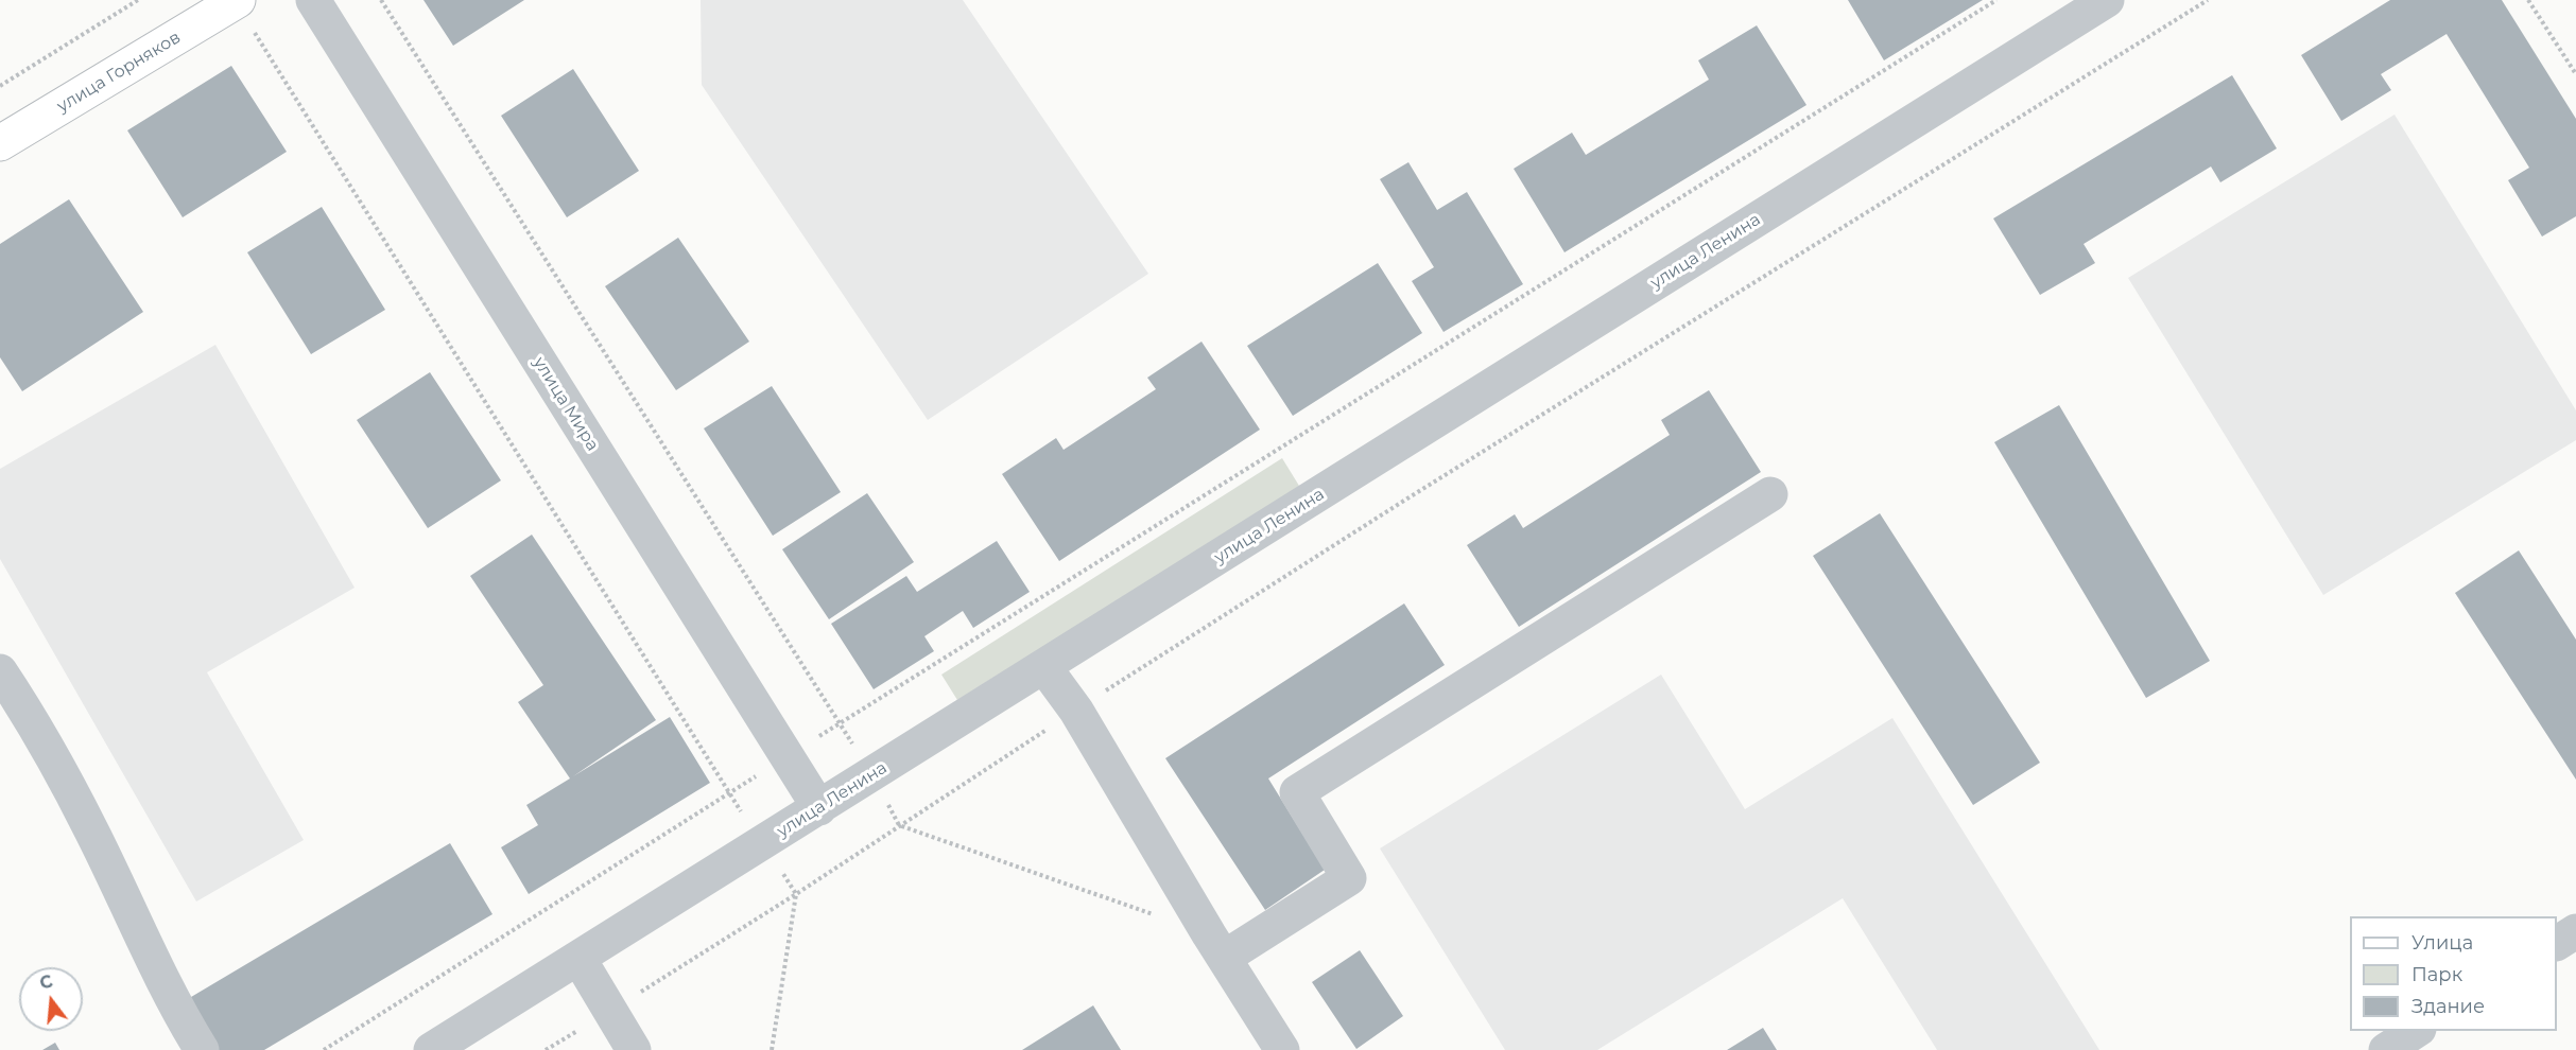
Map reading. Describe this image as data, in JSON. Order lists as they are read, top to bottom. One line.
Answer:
{"streets":{"main road":["улица Горняков"],"street":["улица Ленина","улица Мира"]},"crossings":[["улица Ленина","улица Мира"]],"legend":["Улица","Парк","Здание"],"north":"top"}
